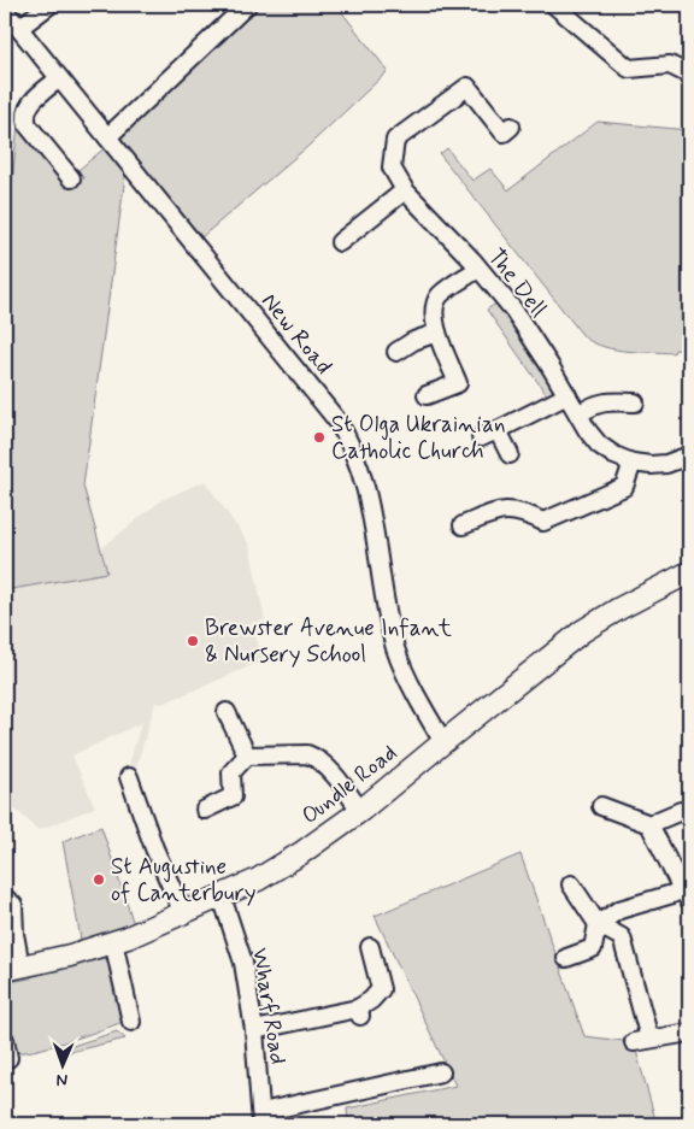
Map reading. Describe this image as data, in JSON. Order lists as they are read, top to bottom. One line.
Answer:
{"streets":{"main road":["Oundle Road"],"street":["The Dell","New Road","Wharf Road"]},"crossings":[["New Road","Oundle Road"],["Oundle Road","Wharf Road"]],"places":["St Olga Ukrainian Catholic Church","Brewster Avenue Infant & Nursery School","St Augustine of Canterbury"],"north":"bottom"}
